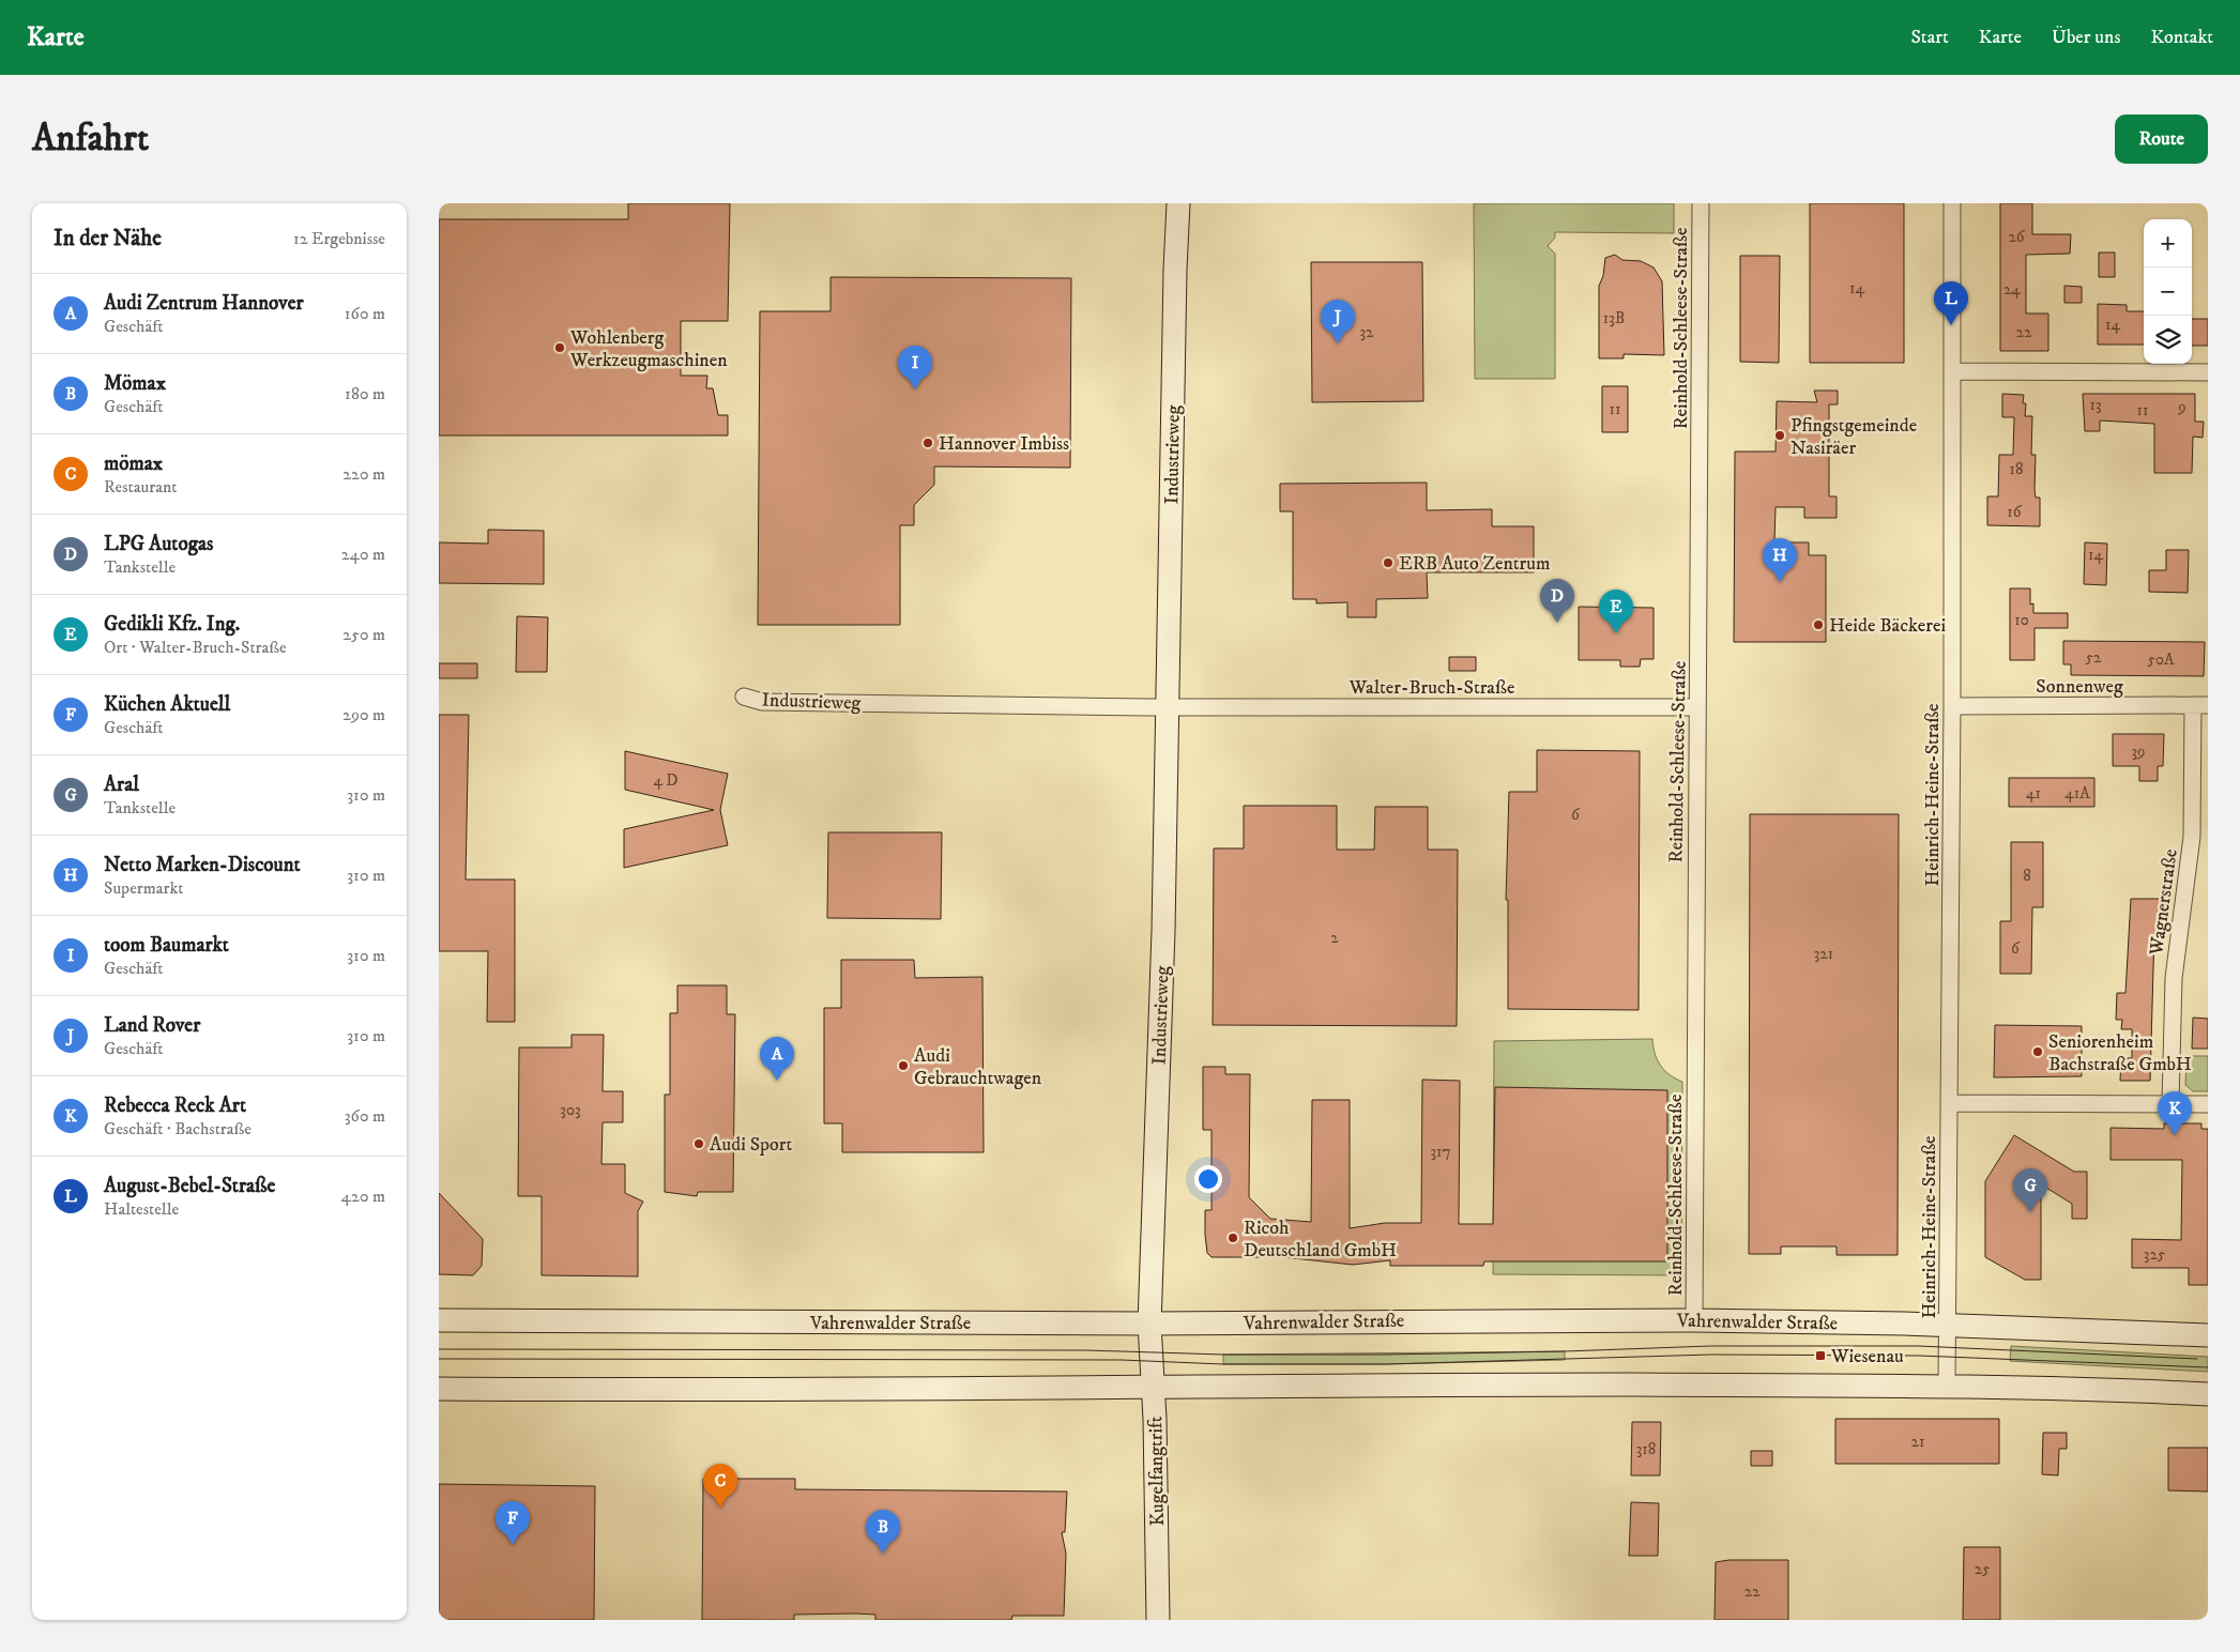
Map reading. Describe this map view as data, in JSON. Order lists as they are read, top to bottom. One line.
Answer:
{"streets":{"main road":["Industrieweg","Vahrenwalder Straße","Kugelfangtrift"],"street":["Reinhold-Schleese-Straße","Sonnenweg","Walter-Bruch-Straße","Heinrich-Heine-Straße","Wagnerstraße"]},"crossings":[["Reinhold-Schleese-Straße","Walter-Bruch-Straße"],["Reinhold-Schleese-Straße","Vahrenwalder Straße"],["Industrieweg","Walter-Bruch-Straße"],["Industrieweg","Vahrenwalder Straße"],["Industrieweg","Kugelfangtrift"],["Sonnenweg","Heinrich-Heine-Straße"],["Sonnenweg","Wagnerstraße"],["Heinrich-Heine-Straße","Vahrenwalder Straße"],["Vahrenwalder Straße","Kugelfangtrift"]],"places":{"other":["Wohlenberg Werkzeugmaschinen","Pfingstgemeinde Nasiräer","Hannover Imbiss","ERB Auto Zentrum","Heide Bäckerei","Seniorenheim Bachstraße GmbH","Audi Gebrauchtwagen","Audi Sport","Ricoh Deutschland GmbH"],"transit":["Wiesenau"]},"house_numbers":["26","14","24","13B","14","32","22","13","9","11","11","18","16","14","10","52","50A","39","4 D","41","41A","6","8","2","6","321","303","317","325","21","318","25","22"],"page":{"header":"Karte","nav":["Start","Karte","Über uns","Kontakt"],"buttons":"Route","title":"Anfahrt","heading":["In der Nähe","12 Ergebnisse"],"map_buttons":["+","−"],"list":[{"mark":"A","name":"Audi Zentrum Hannover","note":"Geschäft","value":"160 m"},{"mark":"B","name":"Mömax","note":"Geschäft","value":"180 m"},{"mark":"C","name":"mömax","note":"Restaurant","value":"220 m"},{"mark":"D","name":"LPG Autogas","note":"Tankstelle","value":"240 m"},{"mark":"E","name":"Gedikli Kfz. Ing.","note":"Ort · Walter-Bruch-Straße","value":"250 m"},{"mark":"F","name":"Küchen Aktuell","note":"Geschäft","value":"290 m"},{"mark":"G","name":"Aral","note":"Tankstelle","value":"310 m"},{"mark":"H","name":"Netto Marken-Discount","note":"Supermarkt","value":"310 m"},{"mark":"I","name":"toom Baumarkt","note":"Geschäft","value":"310 m"},{"mark":"J","name":"Land Rover","note":"Geschäft","value":"310 m"},{"mark":"K","name":"Rebecca Reck Art","note":"Geschäft · Bachstraße","value":"360 m"},{"mark":"L","name":"August-Bebel-Straße","note":"Haltestelle","value":"420 m"}],"pins":["L","J","I","H","D","E","A","K","G","C","F","B"]}}
